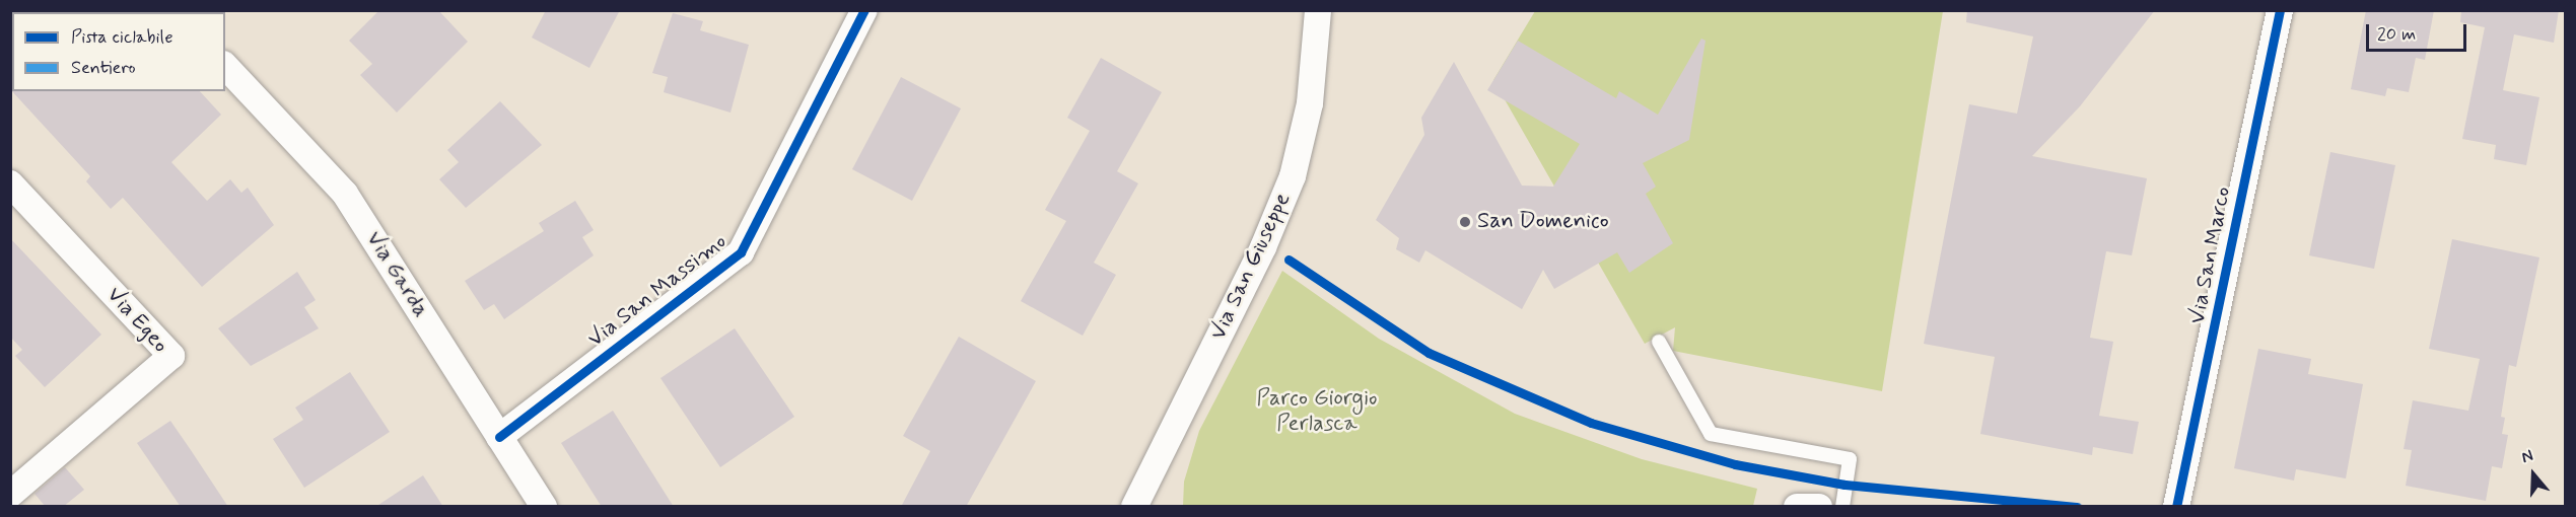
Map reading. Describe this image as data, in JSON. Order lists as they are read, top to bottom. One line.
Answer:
{"streets":{"street":["Via San Marco","Via San Giuseppe","Via Garda","Via San Massimo","Via Egeo"]},"crossings":[["Via Garda","Via San Massimo"]],"parks":["Parco Giorgio Perlasca"],"places":["San Domenico"],"legend":["Pista ciclabile","Sentiero"],"scale_bar":"20 m","north":"top"}
